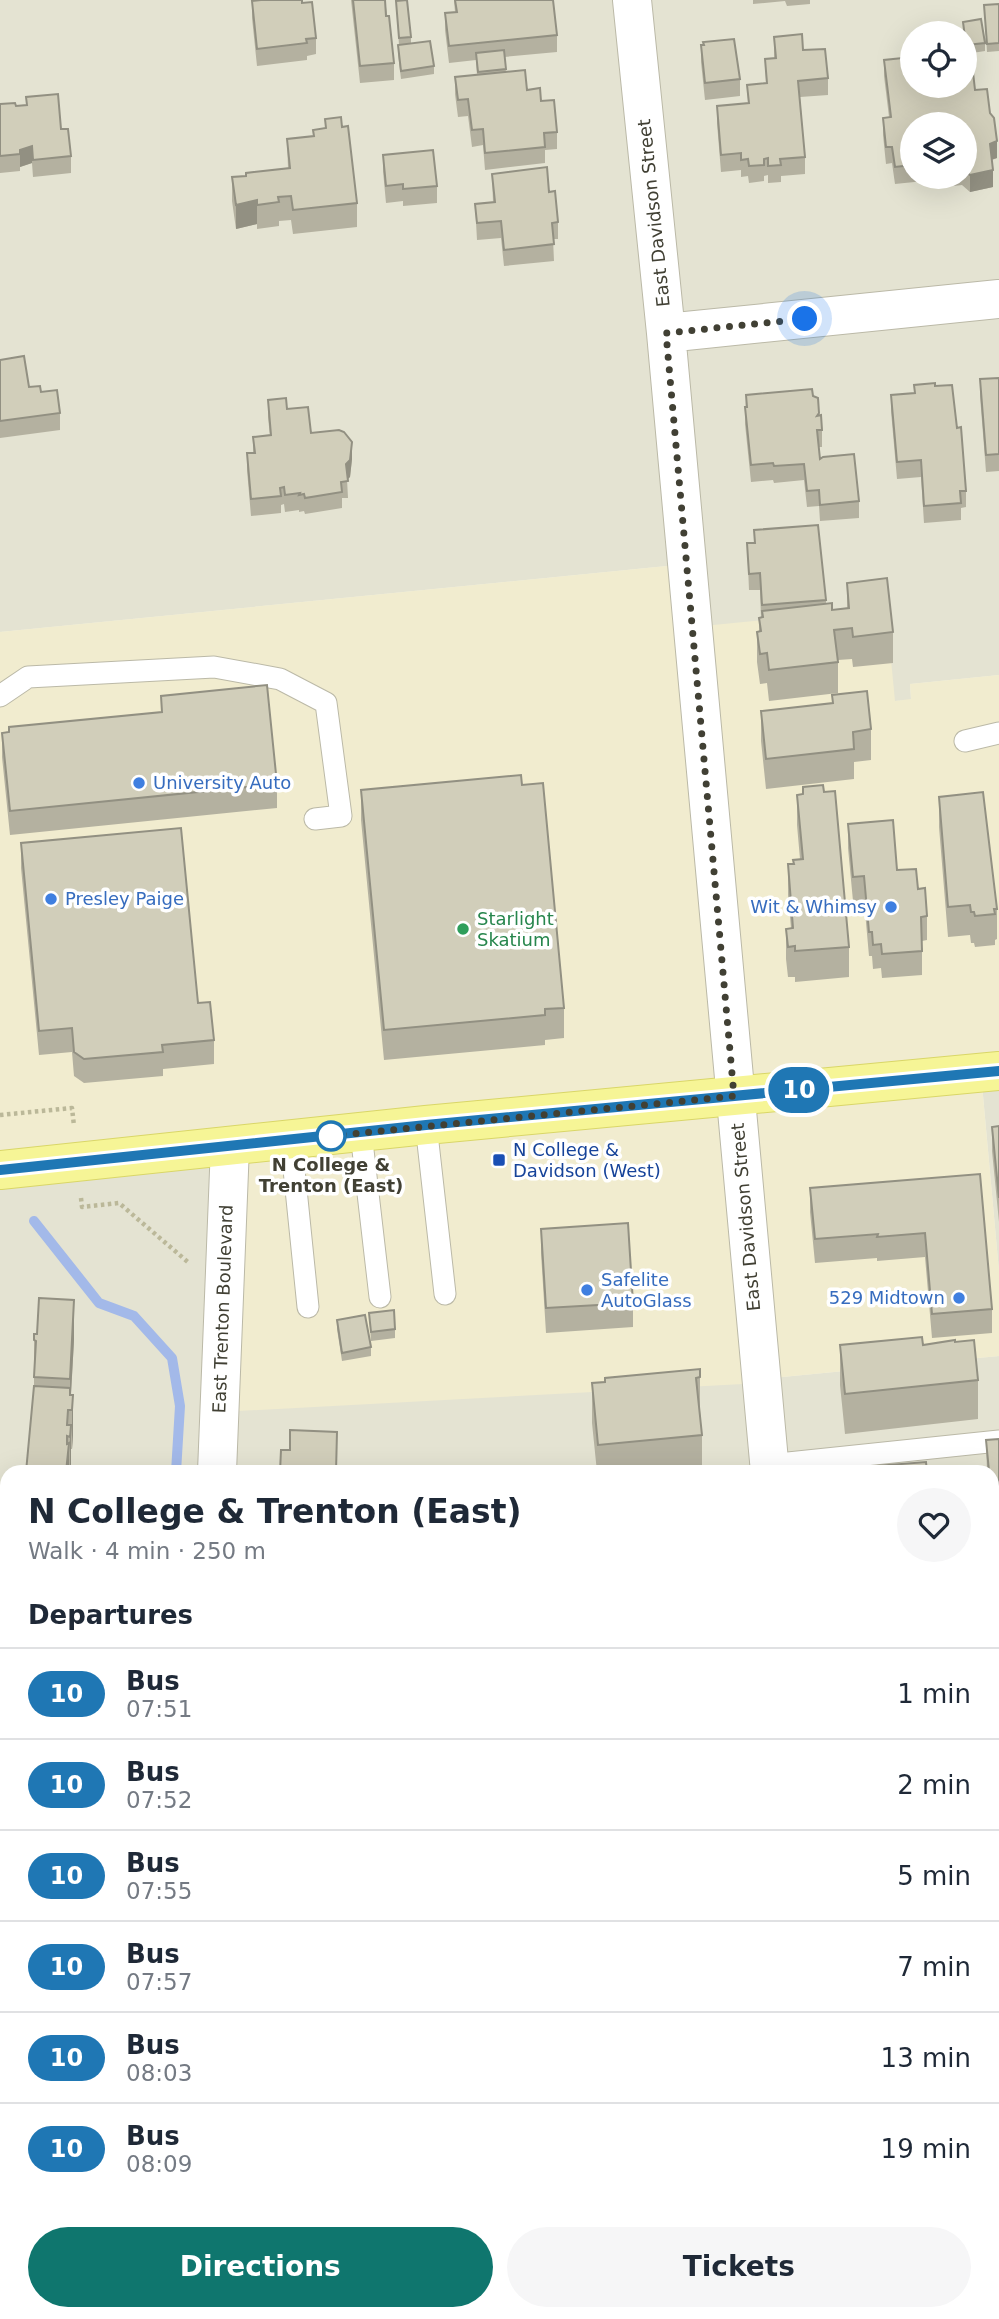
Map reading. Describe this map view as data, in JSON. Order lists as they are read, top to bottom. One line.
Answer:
{"streets":{"street":["East Davidson Street","East Trenton Boulevard"]},"places":{"other":["University Auto","Presley Paige","Wit & Whimsy","Starlight Skatium","N College & Trenton (East)","Safelite AutoGlass","529 Midtown"],"transit":["N College & Davidson (West)"]},"lines":["bus line 10"],"page":{"on_map":"10","heading":[["N College & Trenton (East)","Walk · 4 min · 250 m"],"Departures"],"list":[{"mark":"10","name":"Bus","note":"07:51","value":"1 min"},{"mark":"10","name":"Bus","note":"07:52","value":"2 min"},{"mark":"10","name":"Bus","note":"07:55","value":"5 min"},{"mark":"10","name":"Bus","note":"07:57","value":"7 min"},{"mark":"10","name":"Bus","note":"08:03","value":"13 min"},{"mark":"10","name":"Bus","note":"08:09","value":"19 min"}],"buttons":["Directions","Tickets"]}}
